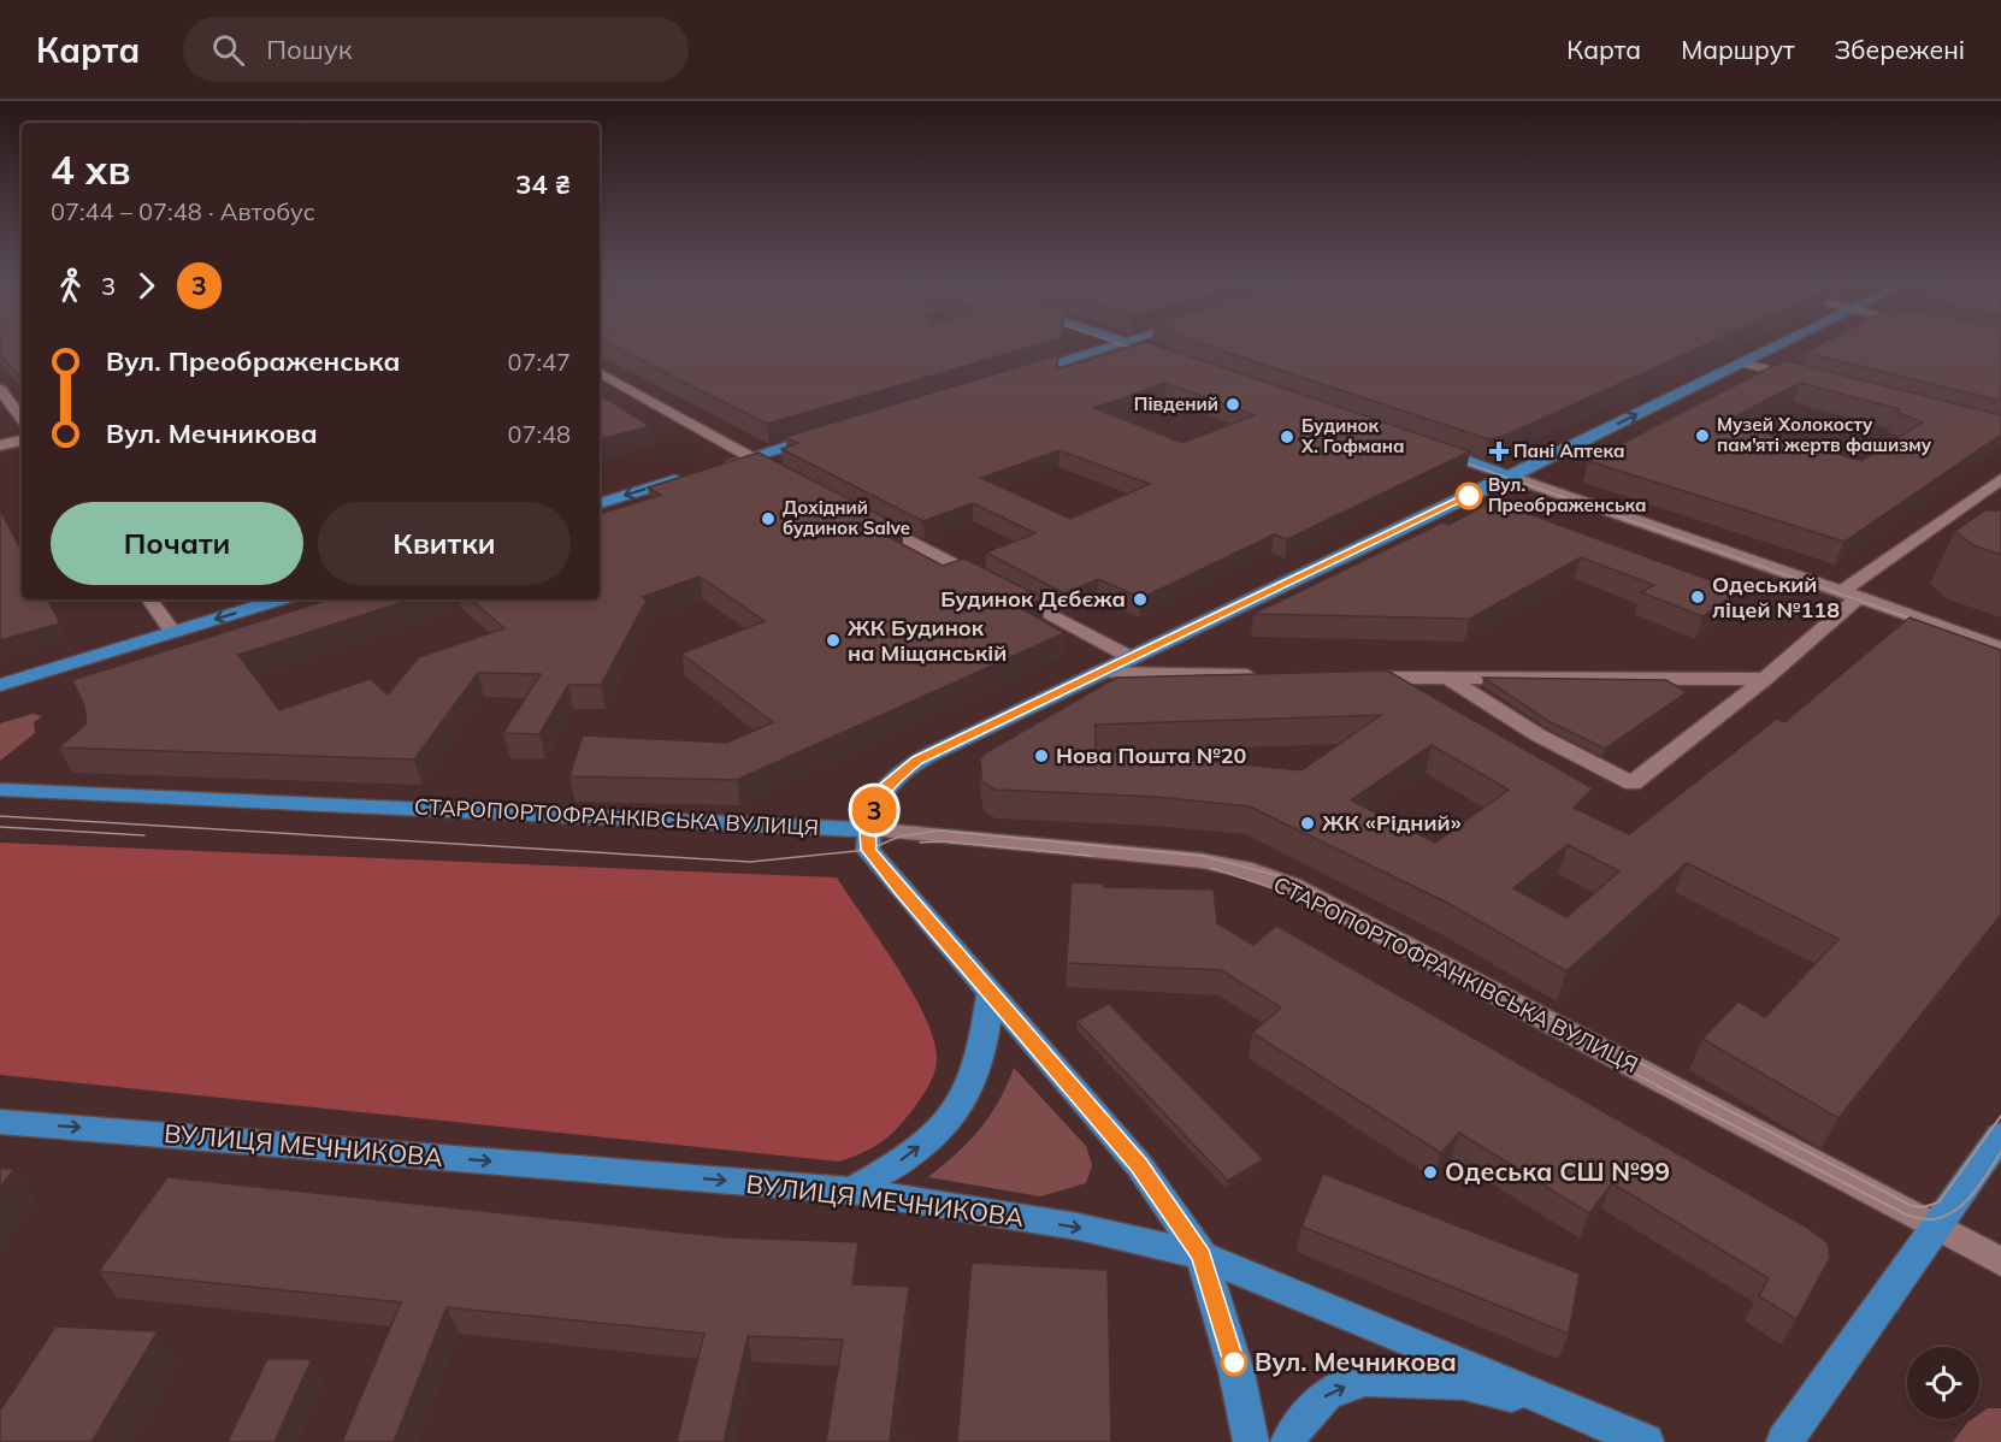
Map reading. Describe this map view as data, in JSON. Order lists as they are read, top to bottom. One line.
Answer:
{"streets":{"main road":["СТАРОПОРТОФРАНКІВСЬКА ВУЛИЦЯ","ВУЛИЦЯ МЕЧНИКОВА"]},"one_way":["ВУЛИЦЯ МЕЧНИКОВА"],"places":{"other":["Південий","Музей Холокосту пам'яті жертв фашизму","Будинок Х. Гофмана","Вул. Преображенська","Дохідний будинок Salve","Одеський ліцей №118","Будинок Дєбєжа","ЖК Будинок на Міщанській","Нова Пошта №20","ЖК «Рідний»","Одеська СШ №99","Вул. Мечникова"],"health":["Панi Аптека"]},"lines":["bus line 3"],"page":{"header":"Карта","search":"Пошук","nav":["Карта","Маршрут","Збережені"],"on_map":"3","heading":["4 хв","07:44 – 07:48 · Автобус","34 ₴"],"legs":["3","3"],"list":[{"name":"Вул. Преображенська","value":"07:47"},{"name":"Вул. Мечникова","value":"07:48"}],"buttons":["Почати","Квитки"]}}
